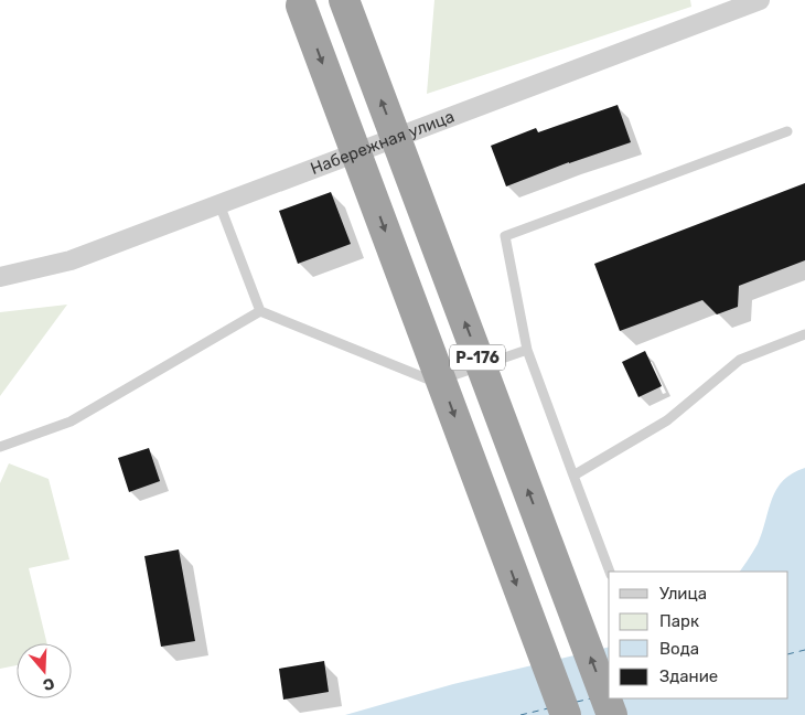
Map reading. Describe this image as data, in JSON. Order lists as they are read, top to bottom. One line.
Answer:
{"streets":{"highway":["Р-176"],"street":["Набережная улица"]},"legend":["Улица","Парк","Вода","Здание"],"north":"bottom"}
